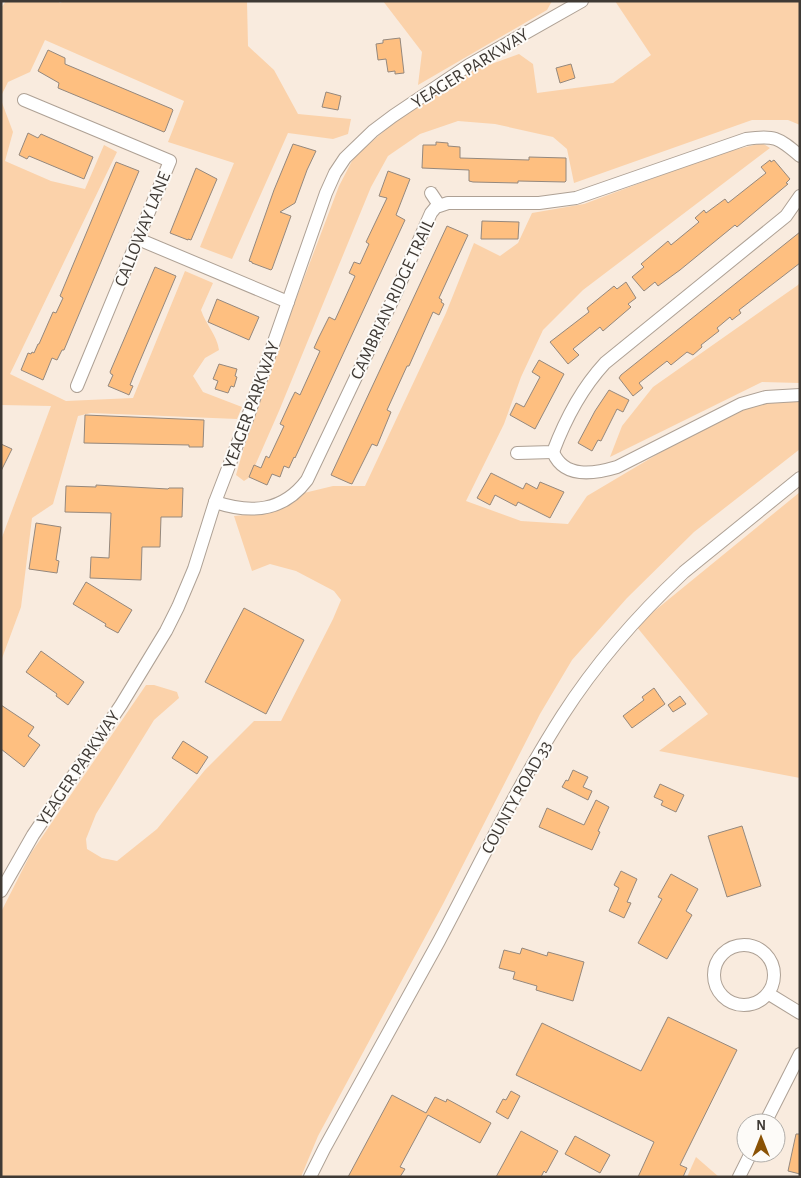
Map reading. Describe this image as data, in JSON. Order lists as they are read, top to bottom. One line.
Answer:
{"streets":{"street":["YEAGER PARKWAY","CALLOWAY LANE","CAMBRIAN RIDGE TRAIL","COUNTY ROAD 33"]},"crossings":[["YEAGER PARKWAY","CAMBRIAN RIDGE TRAIL"]],"north":"top"}
